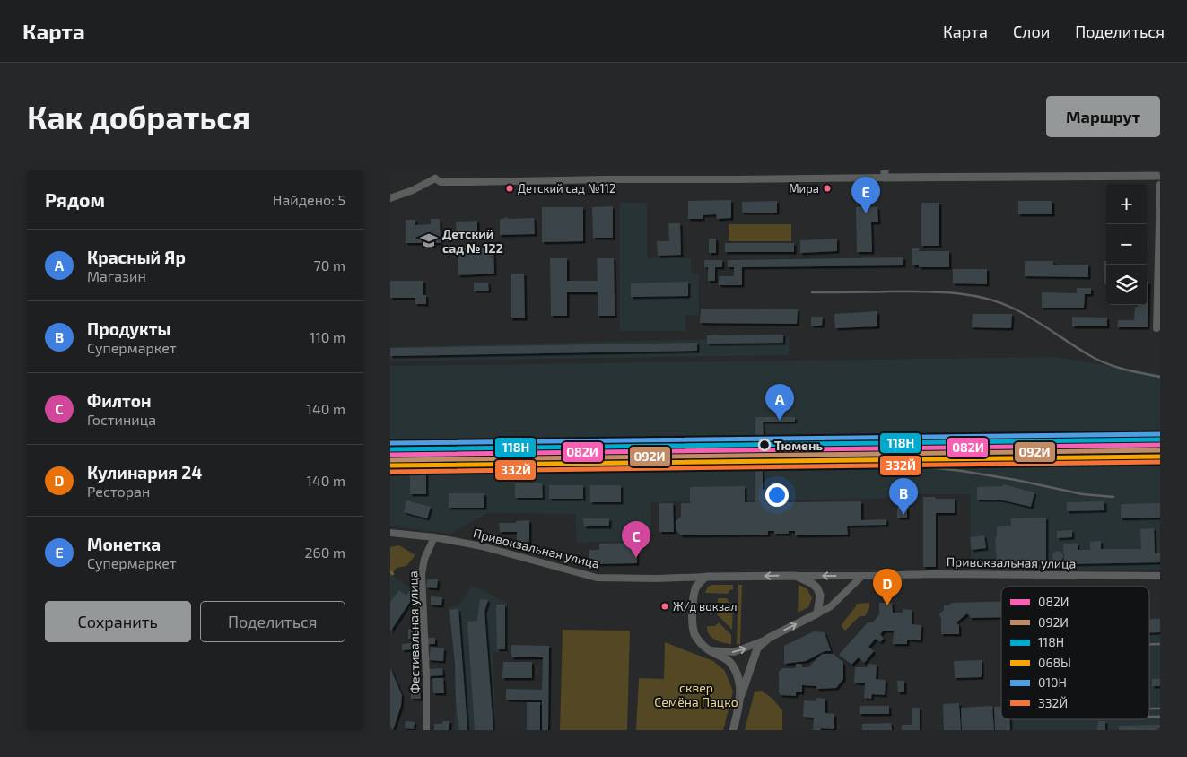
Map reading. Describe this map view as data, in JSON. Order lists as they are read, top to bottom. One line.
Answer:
{"streets":{"street":["Привокзальная улица","Фестивальная улица"]},"crossings":[["Привокзальная улица","Фестивальная улица"]],"parks":["сквер Семёна Пацко"],"places":{"other":["Детский сад №112","Мира","Тюмень","Ж/д вокзал"],"school or university":["Детский сад № 122"]},"lines":["transit line 010Н","transit line 118Н","transit line 082И","transit line 092И","transit line 068Ы","transit line 332Й"],"legend":["082И","092И","118Н","068Ы","010Н","332Й"],"page":{"header":"Карта","nav":["Карта","Слои","Поделиться"],"buttons":["Маршрут",["Сохранить","Поделиться"]],"title":"Как добраться","heading":["Рядом","Найдено: 5"],"pins":["E","A","B","C","D"],"map_buttons":["+","−"],"list":[{"mark":"A","name":"Красный Яр","note":"Магазин","value":"70 m"},{"mark":"B","name":"Продукты","note":"Супермаркет","value":"110 m"},{"mark":"C","name":"Филтон","note":"Гостиница","value":"140 m"},{"mark":"D","name":"Кулинария 24","note":"Ресторан","value":"140 m"},{"mark":"E","name":"Монетка","note":"Супермаркет","value":"260 m"}]}}
